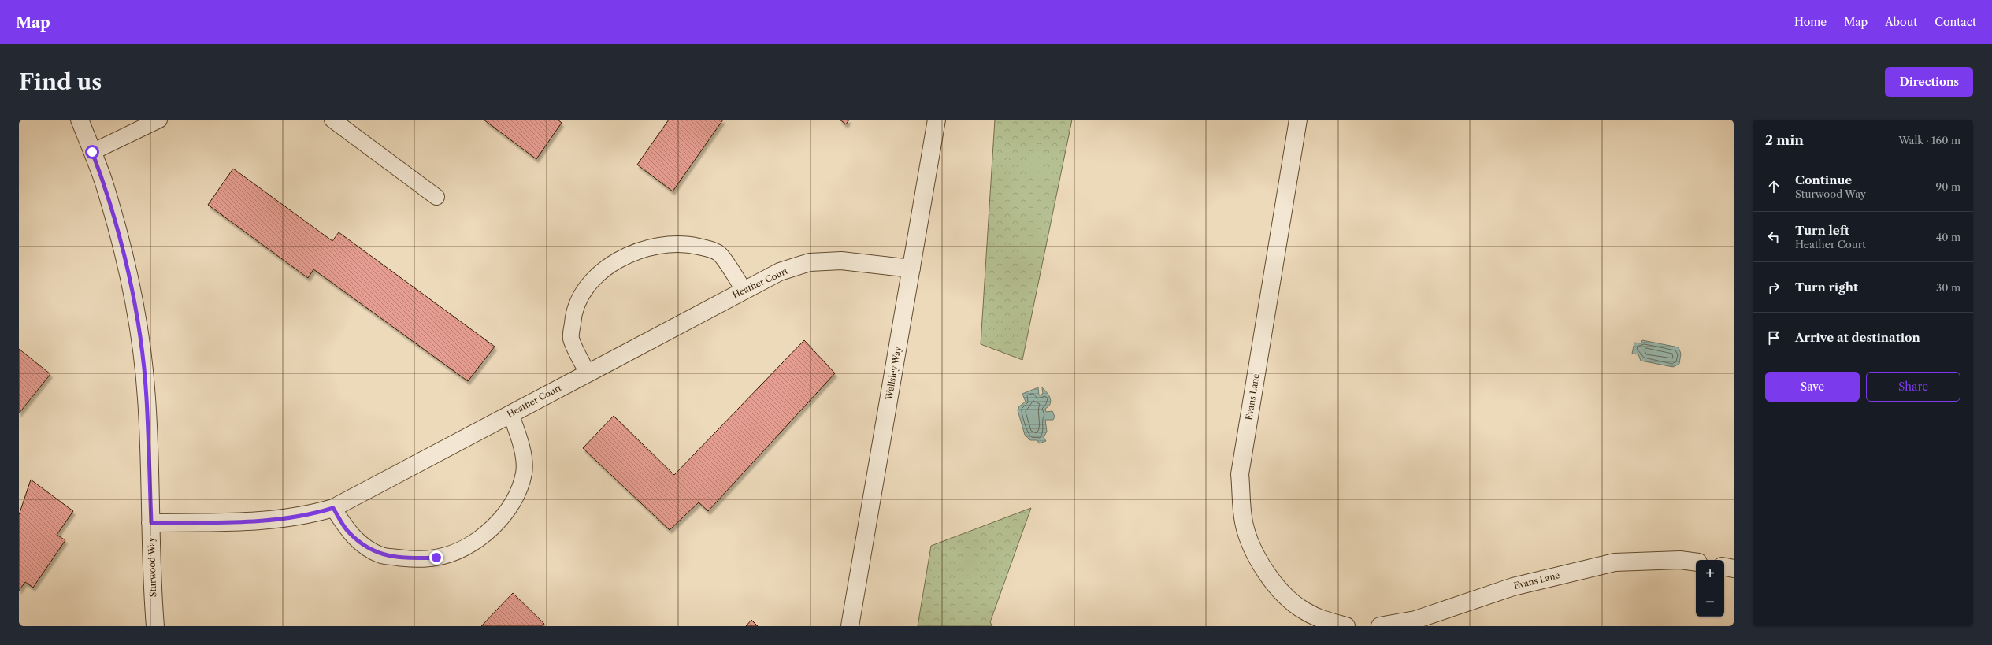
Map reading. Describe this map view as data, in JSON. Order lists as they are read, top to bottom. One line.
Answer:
{"streets":{"street":["Heather Court","Wellsley Way","Evans Lane","Sturwood Way"]},"crossings":[["Heather Court","Wellsley Way"],["Heather Court","Sturwood Way"]],"page":{"header":"Map","nav":["Home","Map","About","Contact"],"buttons":["Directions",["Save","Share"]],"title":"Find us","heading":["2 min","Walk · 160 m"],"list":[["Continue","Sturwood Way","90 m"],["Turn left","Heather Court","40 m"],["Turn right","30 m"],"Arrive at destination"],"map_buttons":["+","−"]}}
